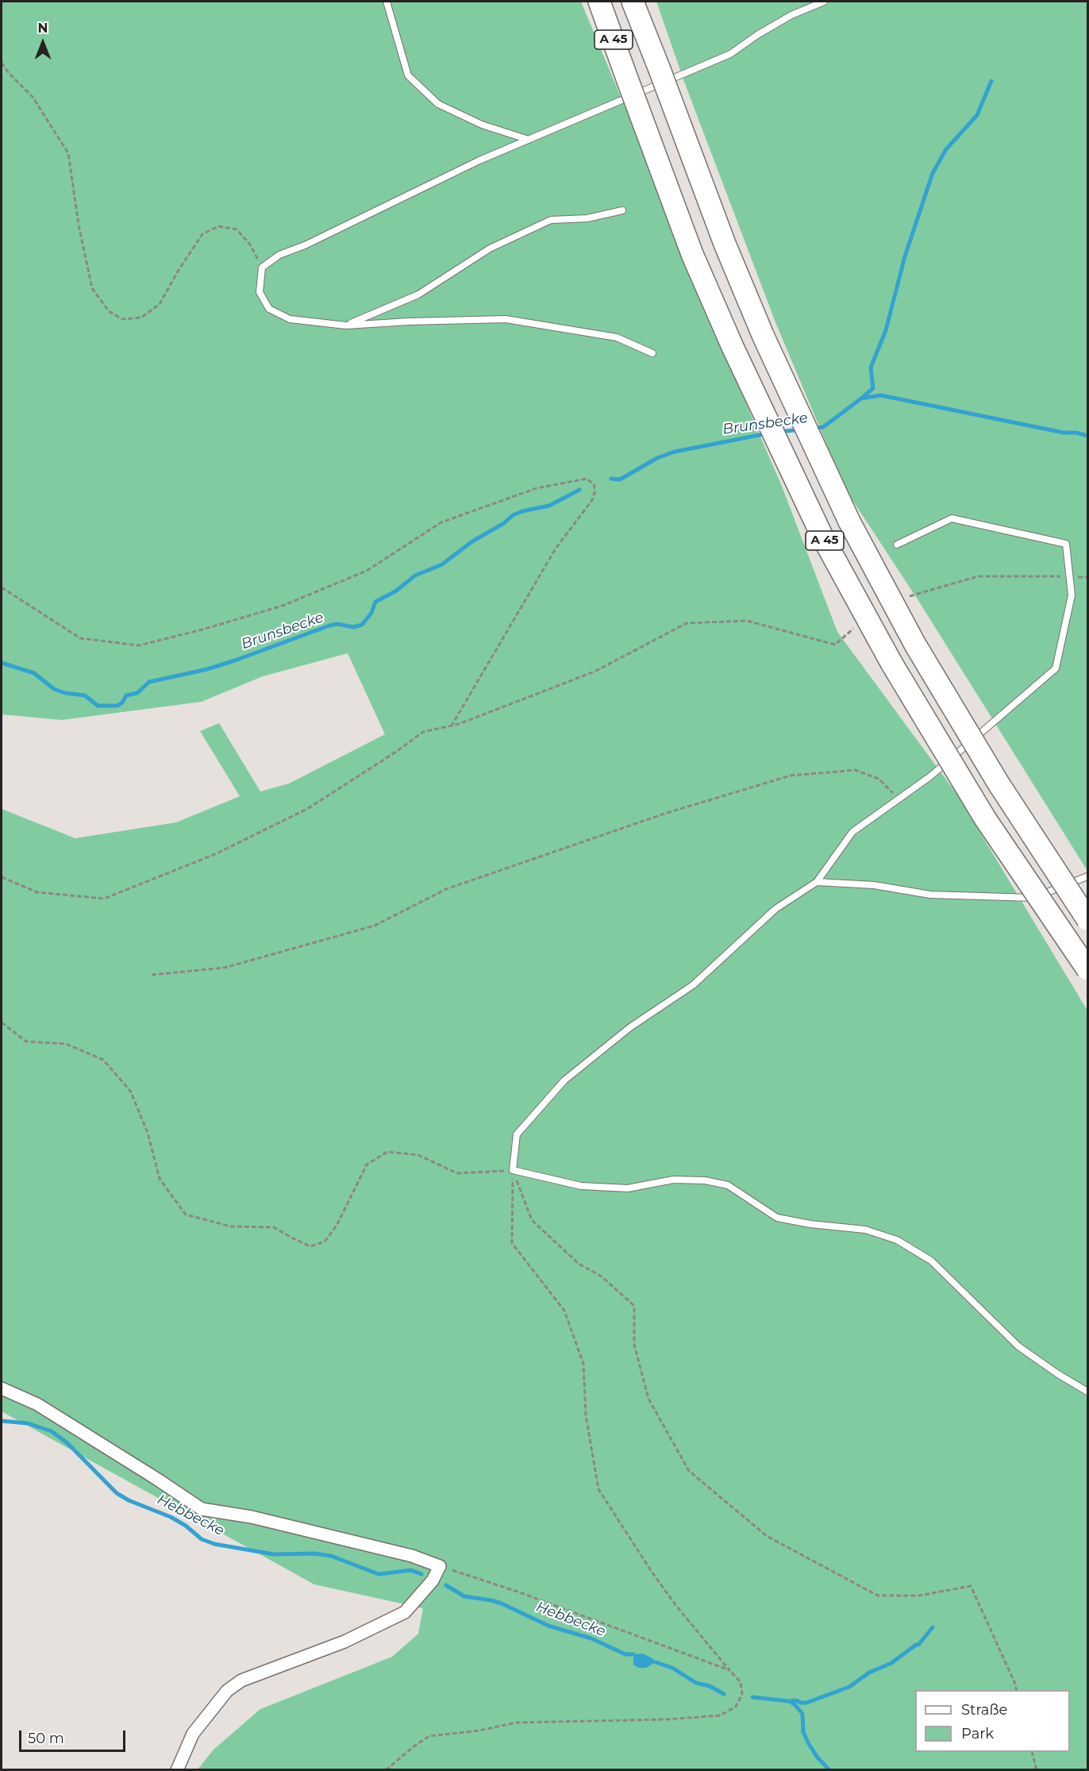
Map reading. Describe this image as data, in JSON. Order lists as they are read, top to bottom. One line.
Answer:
{"streets":{"highway":["A 45"]},"water":["Brunsbecke","Hebbecke"],"legend":["Straße","Park"],"scale_bar":"50 m","north":"top"}
